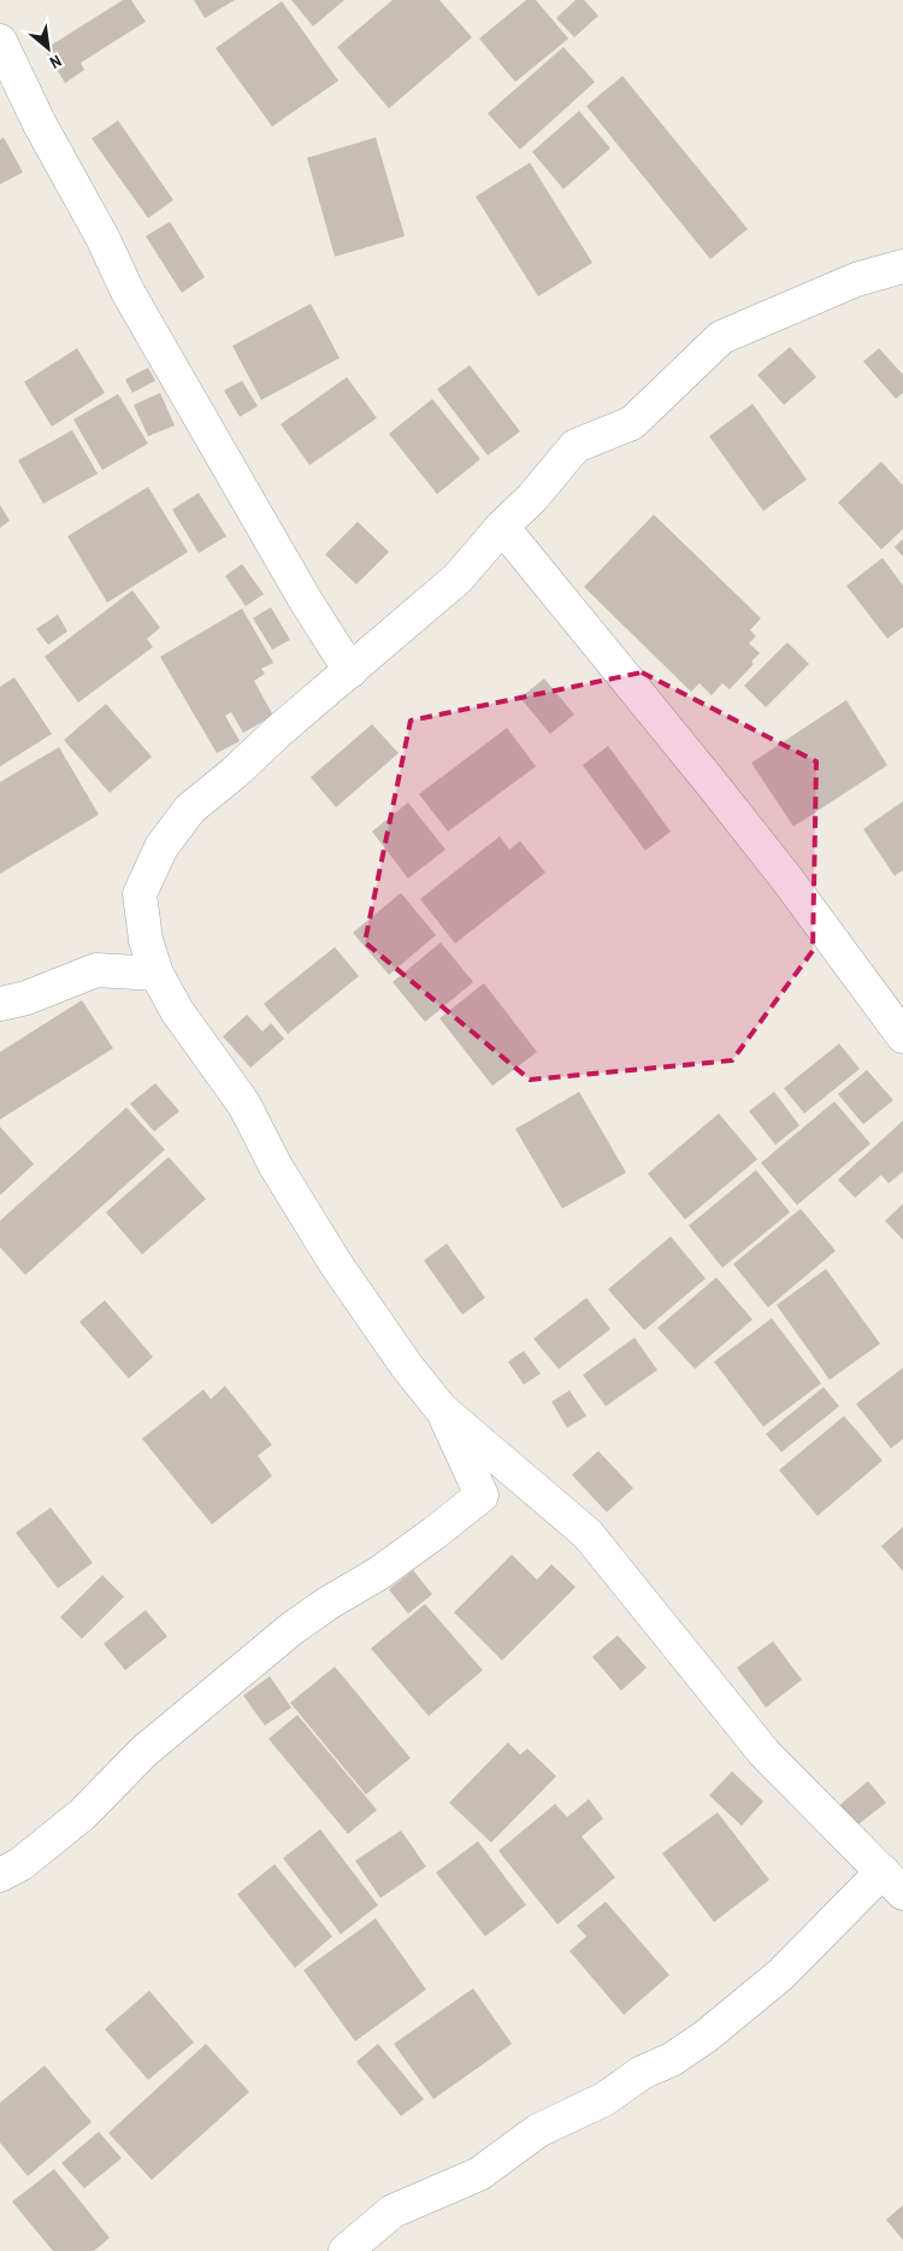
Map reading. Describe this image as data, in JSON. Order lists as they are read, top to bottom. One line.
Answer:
{"north":"bottom right"}
